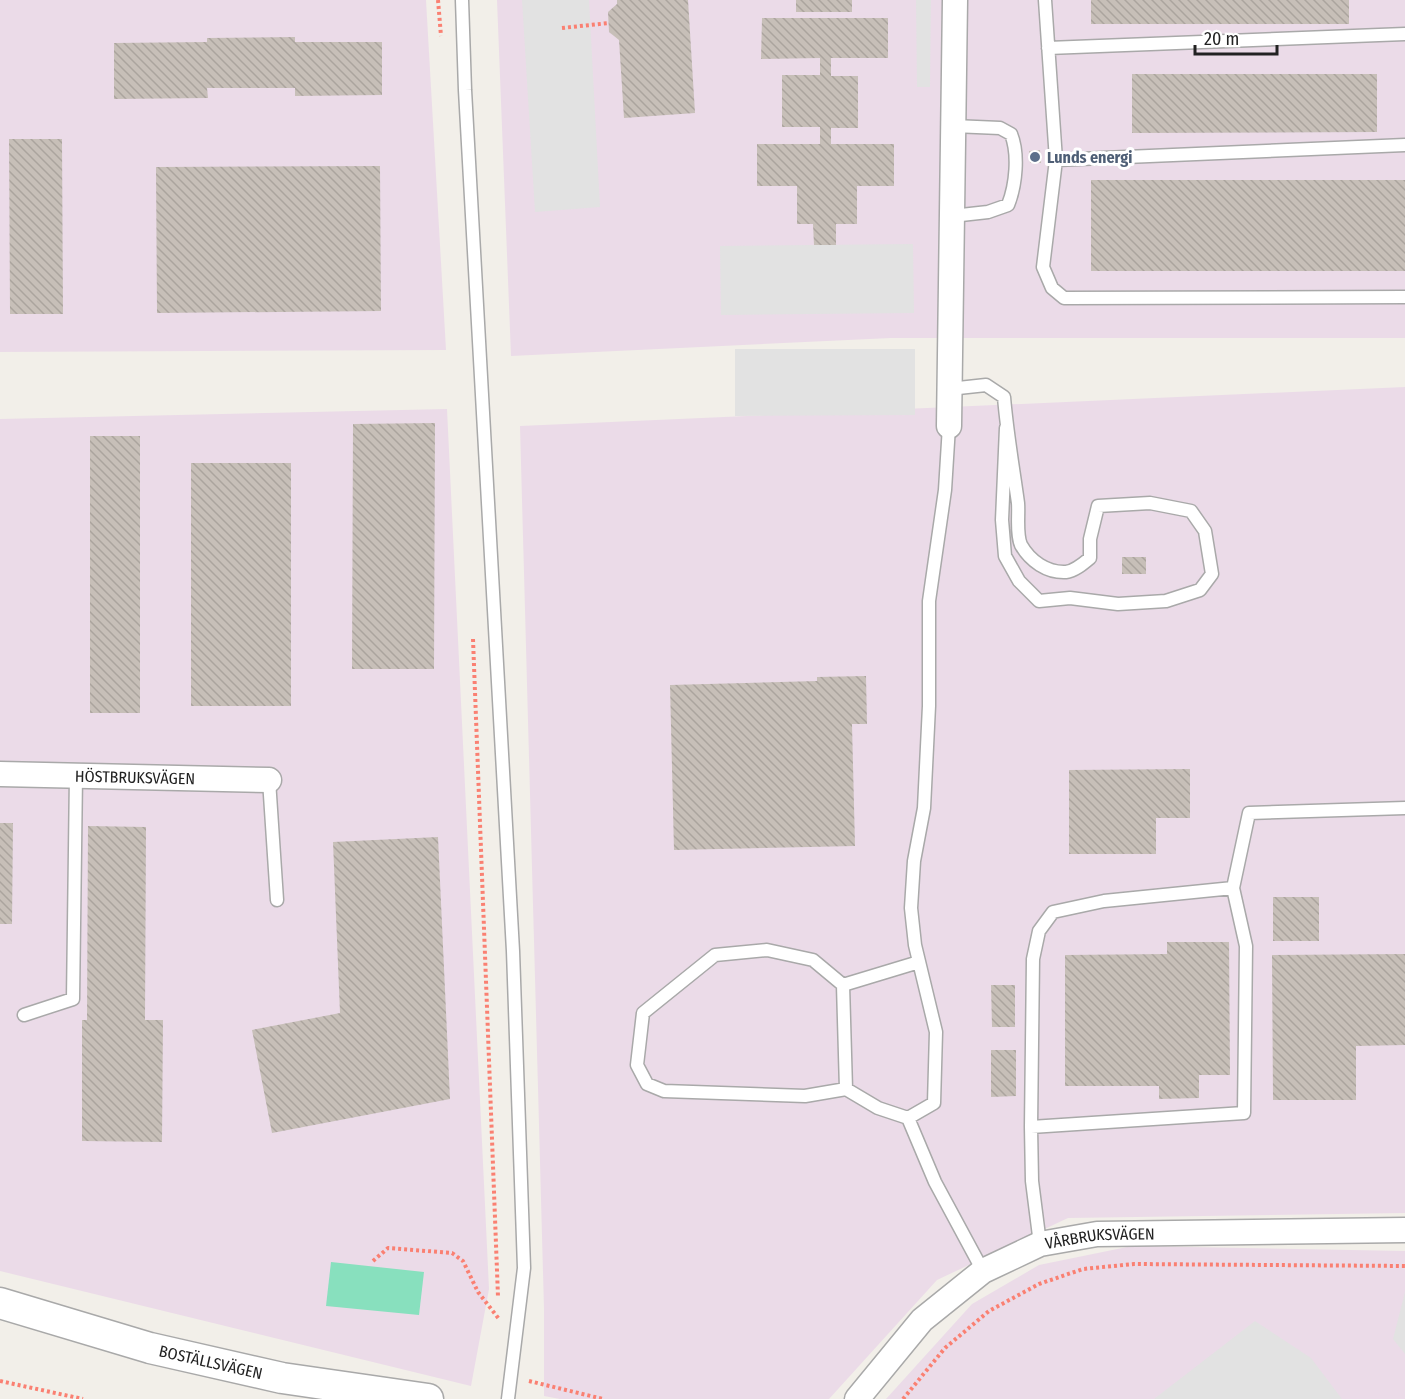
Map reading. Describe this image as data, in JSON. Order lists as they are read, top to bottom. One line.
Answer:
{"streets":{"street":["HÖSTBRUKSVÄGEN","VÅRBRUKSVÄGEN","BOSTÄLLSVÄGEN"]},"places":["Lunds energi"],"scale_bar":"20 m"}
